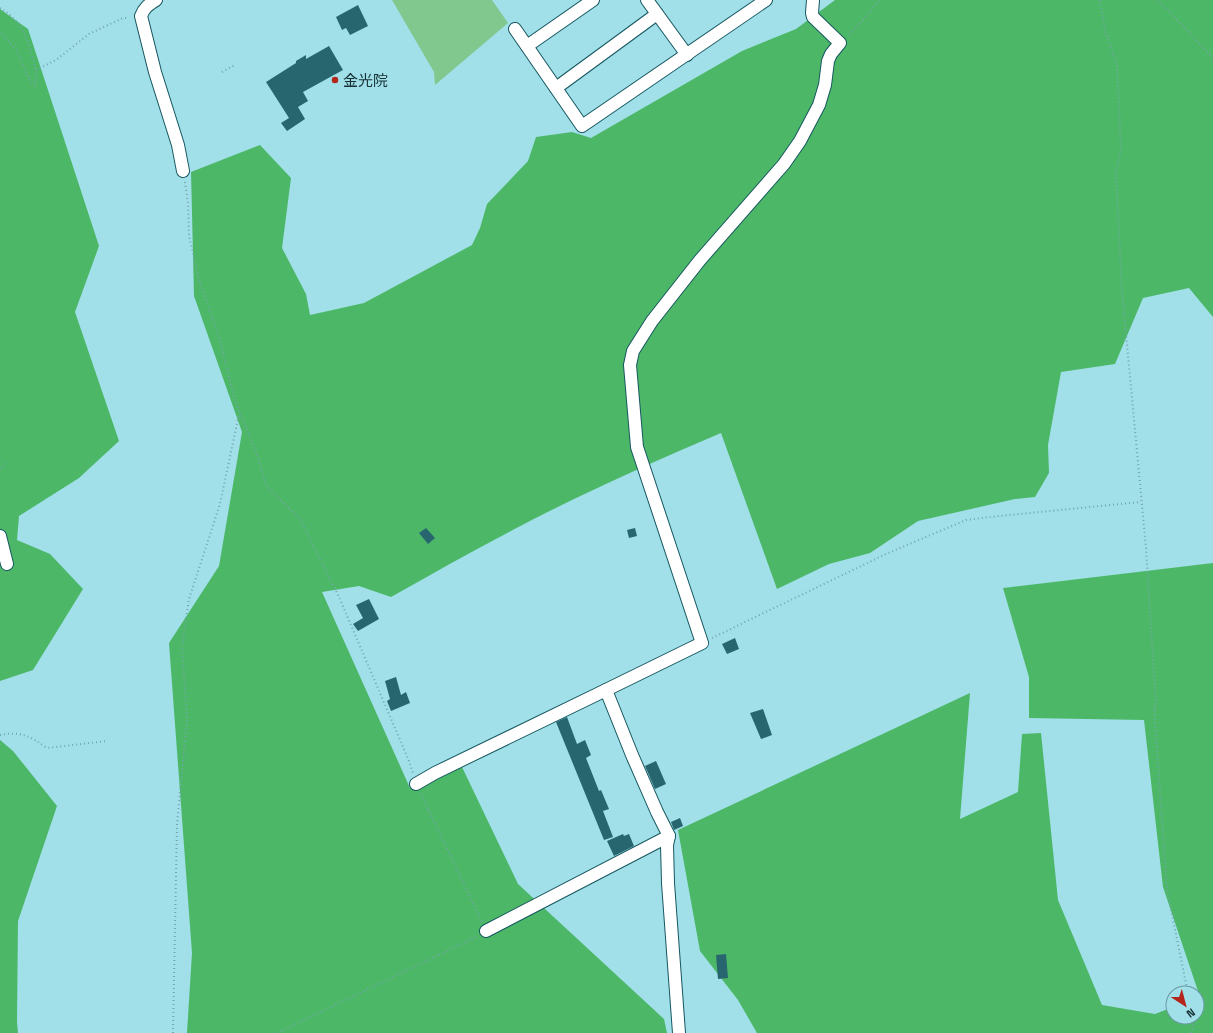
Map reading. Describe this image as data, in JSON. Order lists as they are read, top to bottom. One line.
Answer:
{"places":["金光院"],"north":"bottom right"}
